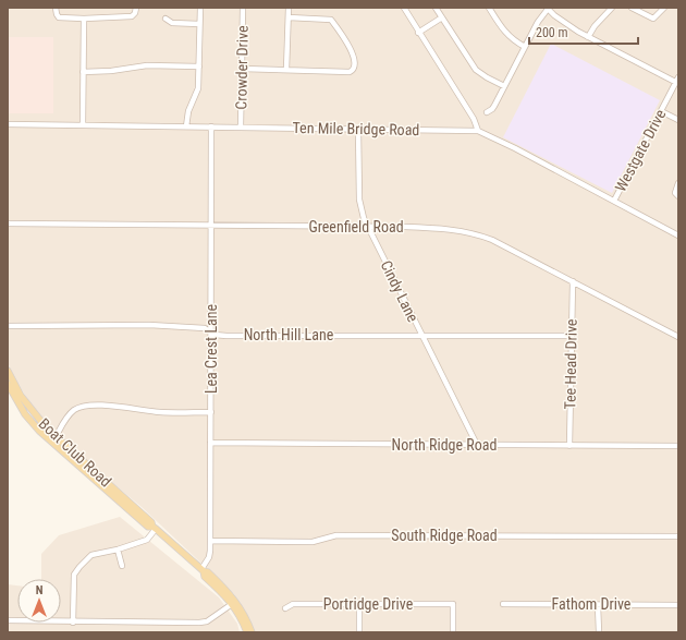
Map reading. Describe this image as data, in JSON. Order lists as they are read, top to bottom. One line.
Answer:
{"streets":{"main road":["Boat Club Road"],"street":["Crowder Drive","Ten Mile Bridge Road","Westgate Drive","Greenfield Road","Cindy Lane","North Hill Lane","Lea Crest Lane","Tee Head Drive","North Ridge Road","South Ridge Road","Portridge Drive","Fathom Drive"]},"crossings":[["Crowder Drive","Ten Mile Bridge Road"],["Ten Mile Bridge Road","Westgate Drive"],["Ten Mile Bridge Road","Cindy Lane"],["Ten Mile Bridge Road","Lea Crest Lane"],["Greenfield Road","Cindy Lane"],["Greenfield Road","Lea Crest Lane"],["Greenfield Road","Tee Head Drive"],["Cindy Lane","North Hill Lane"],["Cindy Lane","North Ridge Road"],["North Hill Lane","Lea Crest Lane"],["North Hill Lane","Tee Head Drive"],["Lea Crest Lane","North Ridge Road"],["Lea Crest Lane","Boat Club Road"],["Lea Crest Lane","South Ridge Road"],["Tee Head Drive","North Ridge Road"]],"scale_bar":"200 m","north":"top"}
